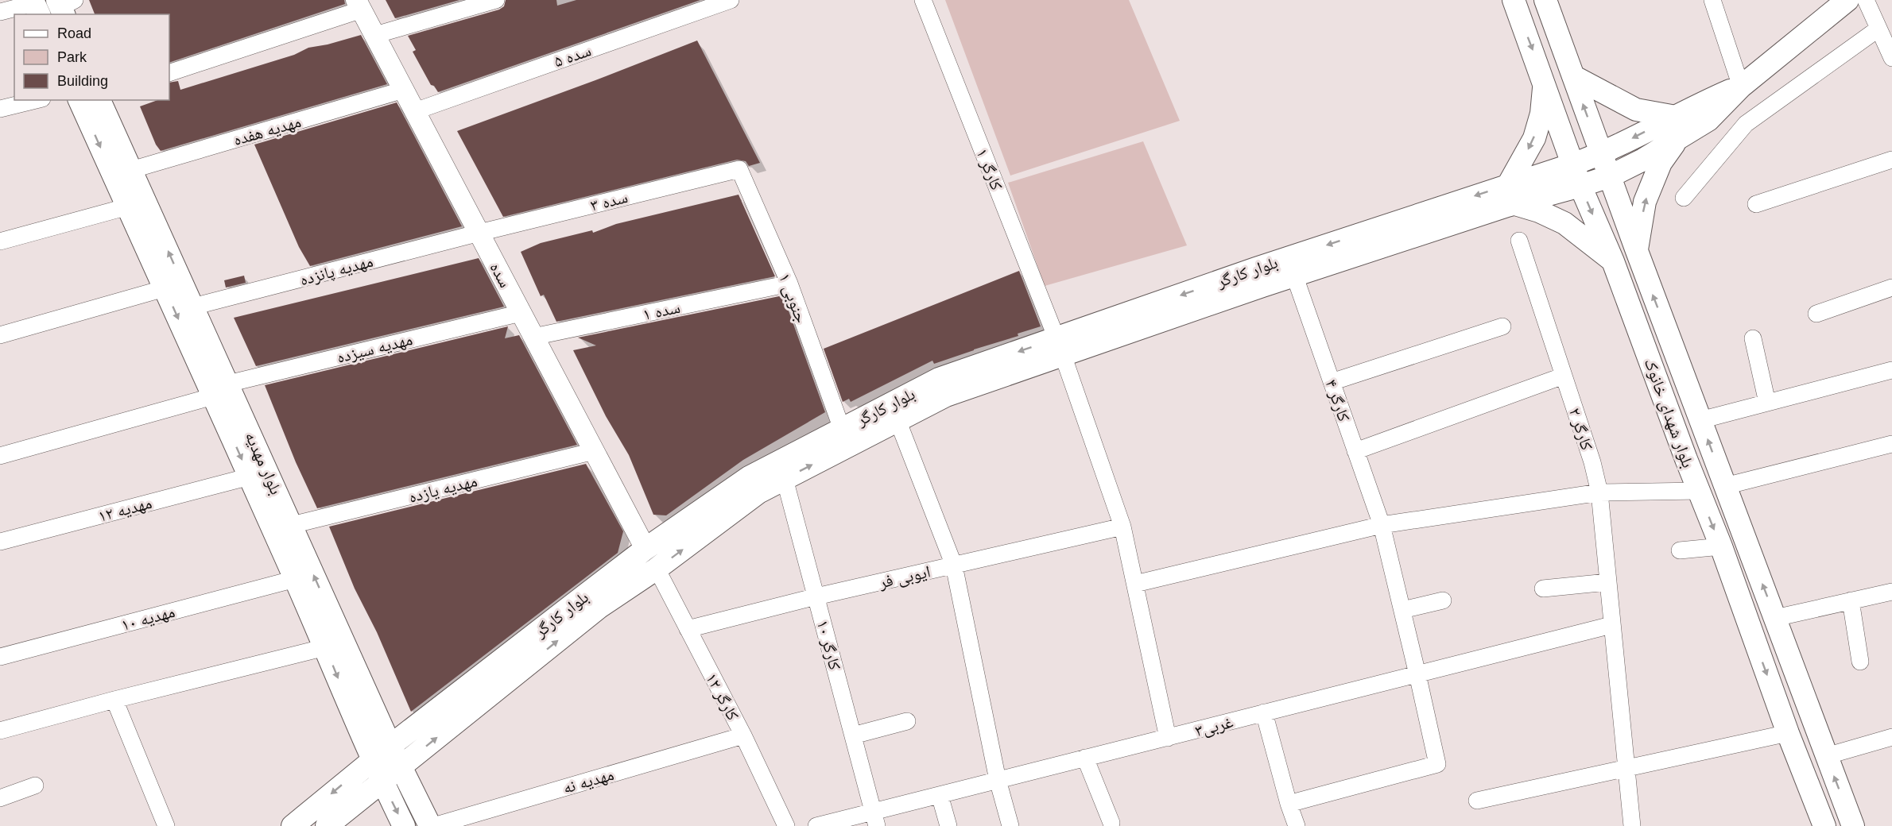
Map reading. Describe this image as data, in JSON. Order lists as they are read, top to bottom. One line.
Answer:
{"streets":{"main road":["بلوار کارگر","بلوار شهدای خانوک","بلوار مهدیه"],"street":["سده ۵","مهدیه هفده","کارگر ۱","سده ۳","مهدیه پانزده","سده","۱ جنوبی","سده ۱","مهدیه سیزده","کارگر ۴","کارگر ۲","مهدیه یازده","مهدیه ۱۲","ایوبی فر","مهدیه ۱۰","کارگر ۱۰","کارگر ۱۲","غربی۳","مهدیه نه"]},"crossings":[["سده ۵","سده"],["مهدیه هفده","سده"],["مهدیه هفده","بلوار مهدیه"],["کارگر ۱","بلوار کارگر"],["کارگر ۱","ایوبی فر"],["کارگر ۱","غربی۳"],["سده ۳","مهدیه پانزده"],["سده ۳","سده"],["سده ۳","۱ جنوبی"],["مهدیه پانزده","سده"],["مهدیه پانزده","بلوار مهدیه"],["بلوار کارگر","سده"],["بلوار کارگر","۱ جنوبی"],["بلوار کارگر","کارگر ۴"],["بلوار کارگر","بلوار شهدای خانوک"],["بلوار کارگر","بلوار مهدیه"],["بلوار کارگر","کارگر ۱۰"],["بلوار کارگر","کارگر ۱۲"],["سده","سده ۱"],["سده","مهدیه سیزده"],["سده","مهدیه یازده"],["۱ جنوبی","سده ۱"],["مهدیه سیزده","بلوار مهدیه"],["کارگر ۴","غربی۳"],["کارگر ۲","غربی۳"],["بلوار مهدیه","مهدیه یازده"],["بلوار مهدیه","مهدیه ۱۲"],["بلوار مهدیه","مهدیه ۱۰"],["بلوار مهدیه","مهدیه نه"],["ایوبی فر","کارگر ۱۰"],["ایوبی فر","کارگر ۱۲"],["کارگر ۱۰","غربی۳"],["کارگر ۱۲","مهدیه نه"]],"legend":["Road","Park","Building"]}
